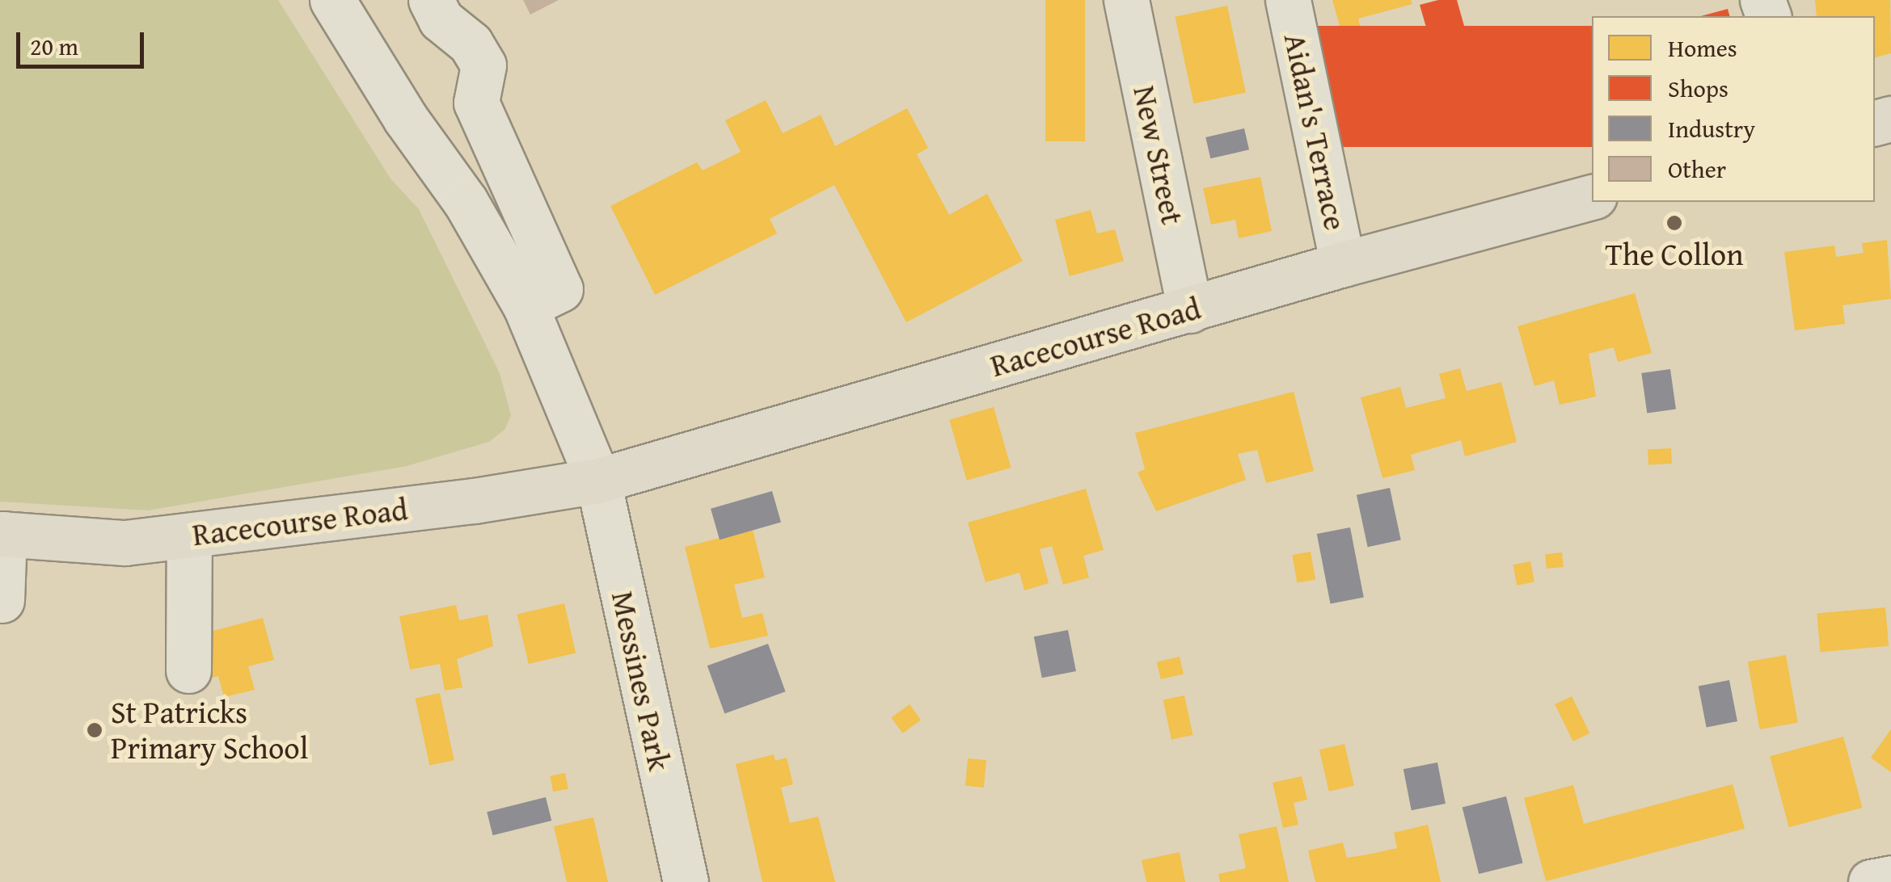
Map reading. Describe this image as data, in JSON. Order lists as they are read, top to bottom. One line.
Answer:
{"streets":{"main road":["Racecourse Road"],"street":["Aidan's Terrace","New Street","Messines Park"]},"crossings":[["Aidan's Terrace","Racecourse Road"],["New Street","Racecourse Road"],["Racecourse Road","Messines Park"]],"places":["The Collon","St Patricks Primary School"],"legend":["Homes","Shops","Industry","Other"],"scale_bar":"20 m"}
